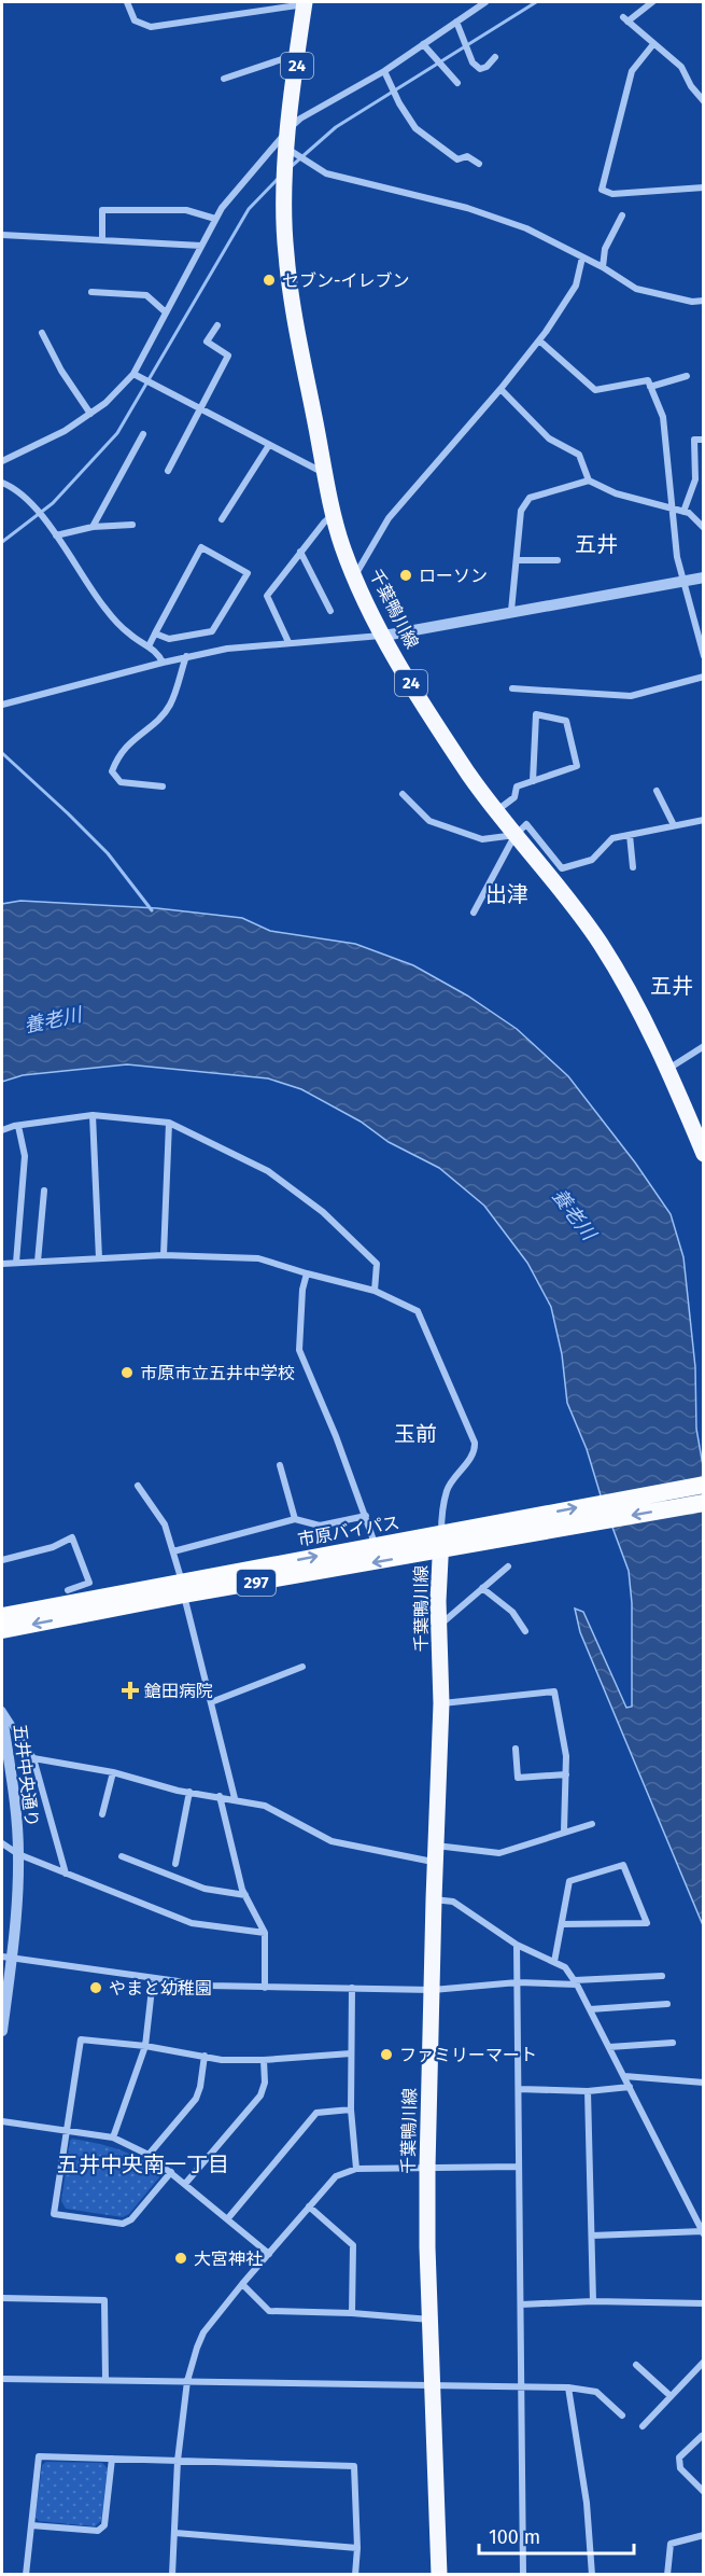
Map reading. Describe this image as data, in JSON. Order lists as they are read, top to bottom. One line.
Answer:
{"streets":{"highway":["市原バイパス","297"],"main road":["24","千葉鴨川線"],"street":["五井中央通り"]},"crossings":[["千葉鴨川線","市原バイパス"]],"districts":["五井","出津","五井","玉前","五井中央南一丁目"],"water":["養老川"],"places":{"other":["セブン-イレブン","ローソン","市原市立五井中学校","やまと幼稚園","ファミリーマート","大宮神社"],"health":["鎗田病院"]},"scale_bar":"100 m"}
